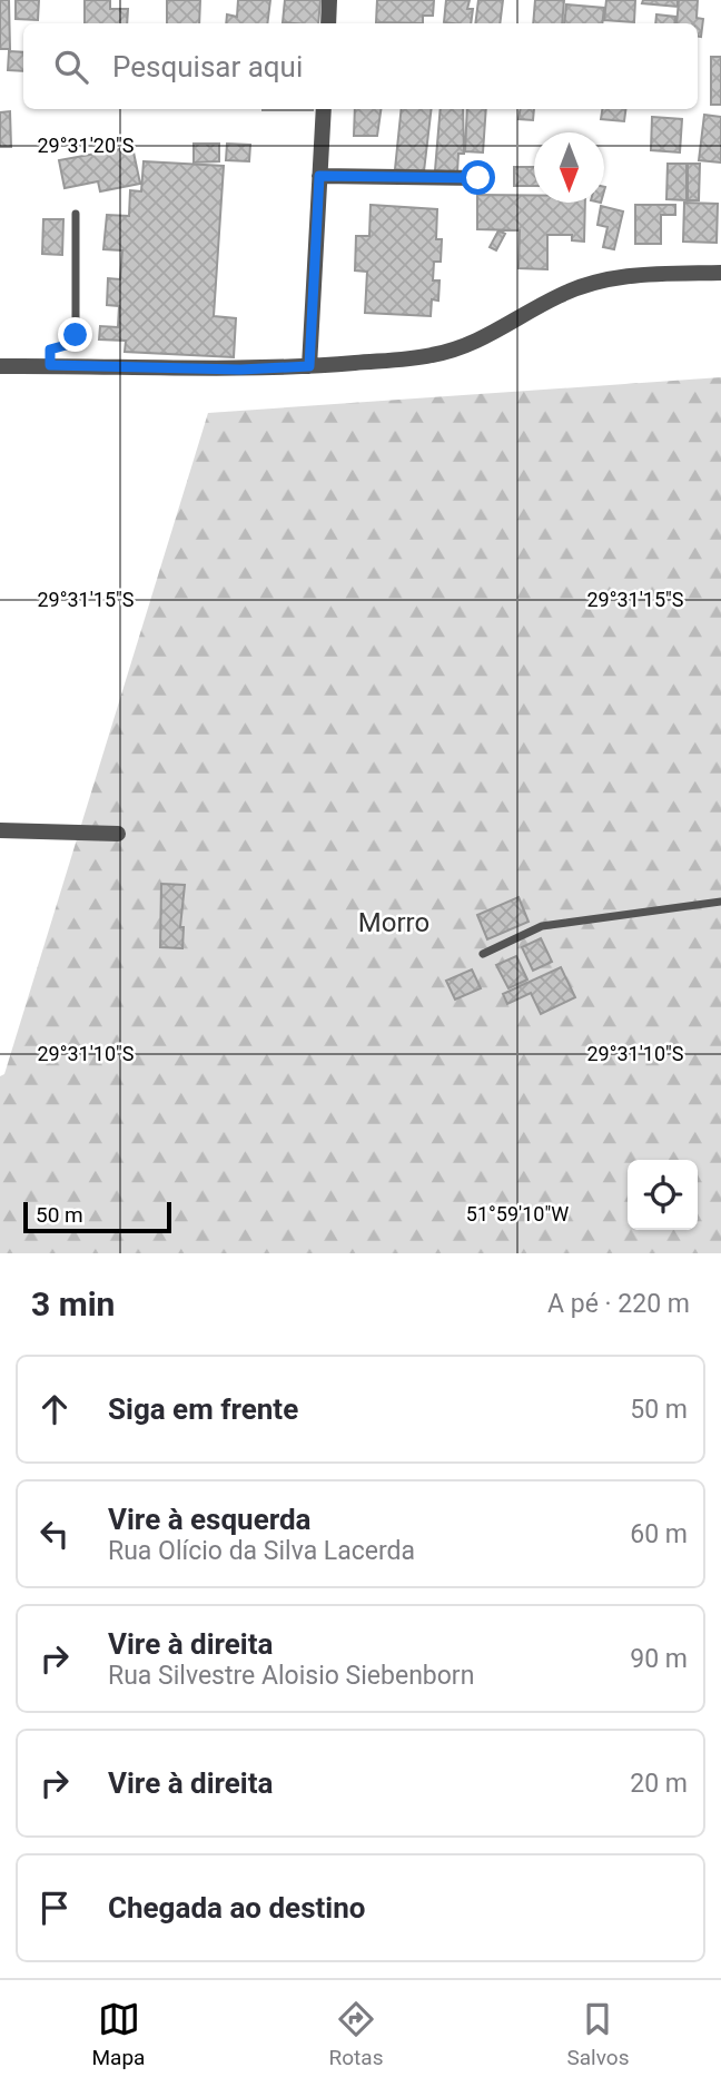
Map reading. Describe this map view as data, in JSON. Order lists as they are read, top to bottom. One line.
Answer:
{"parks":["Morro"],"scale_bar":"50 m","north":"bottom","page":{"search":"Pesquisar aqui","scale":"50 m","heading":["3 min","A pé · 220 m"],"list":[["Siga em frente","50 m"],["Vire à esquerda","Rua Olício da Silva Lacerda","60 m"],["Vire à direita","Rua Silvestre Aloisio Siebenborn","90 m"],["Vire à direita","20 m"],"Chegada ao destino"],"nav":["Mapa","Rotas","Salvos"]},"coordinates":["29°31'20\"S","29°31'15\"S","29°31'10\"S","51°59'10\"W"]}
